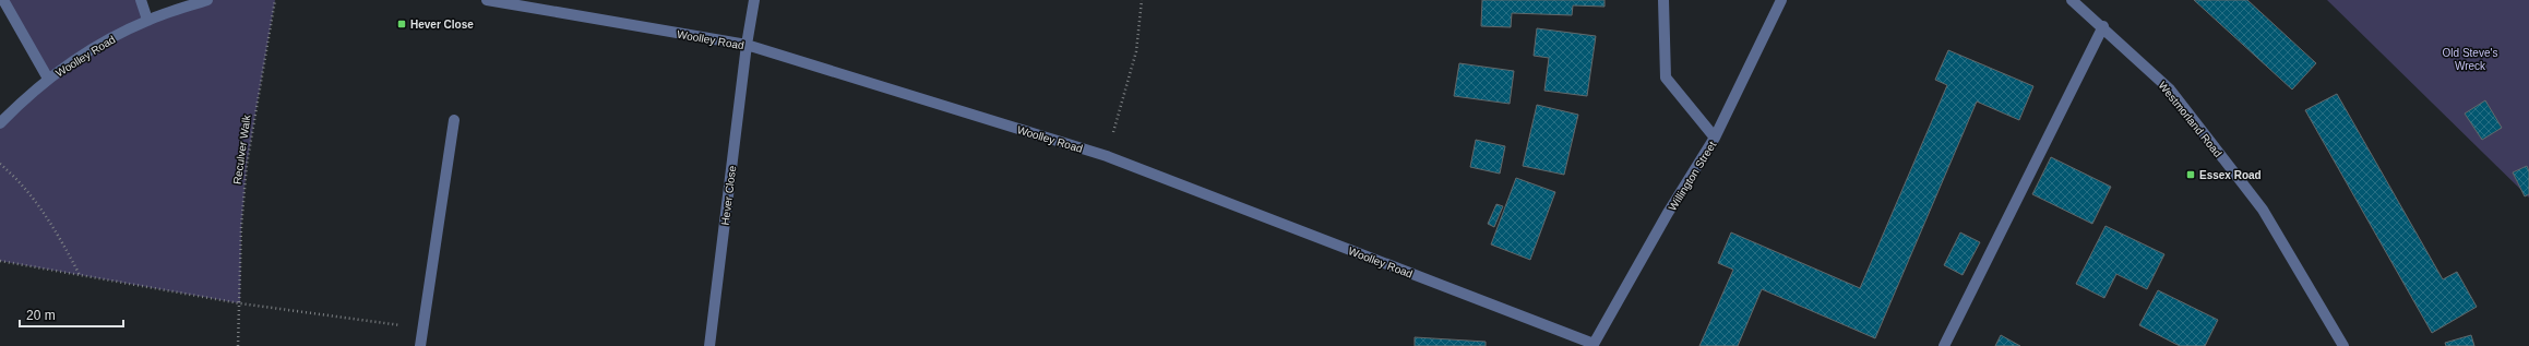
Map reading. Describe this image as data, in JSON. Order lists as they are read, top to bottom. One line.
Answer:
{"streets":{"street":["Woolley Road","Westmorland Road","Willington Street","Hever Close"],"path":["Reculver Walk"]},"crossings":[["Woolley Road","Willington Street"],["Woolley Road","Hever Close"]],"parks":["Old Steve's Wreck"],"places":{"transit":["Hever Close","Essex Road"]},"scale_bar":"20 m"}
